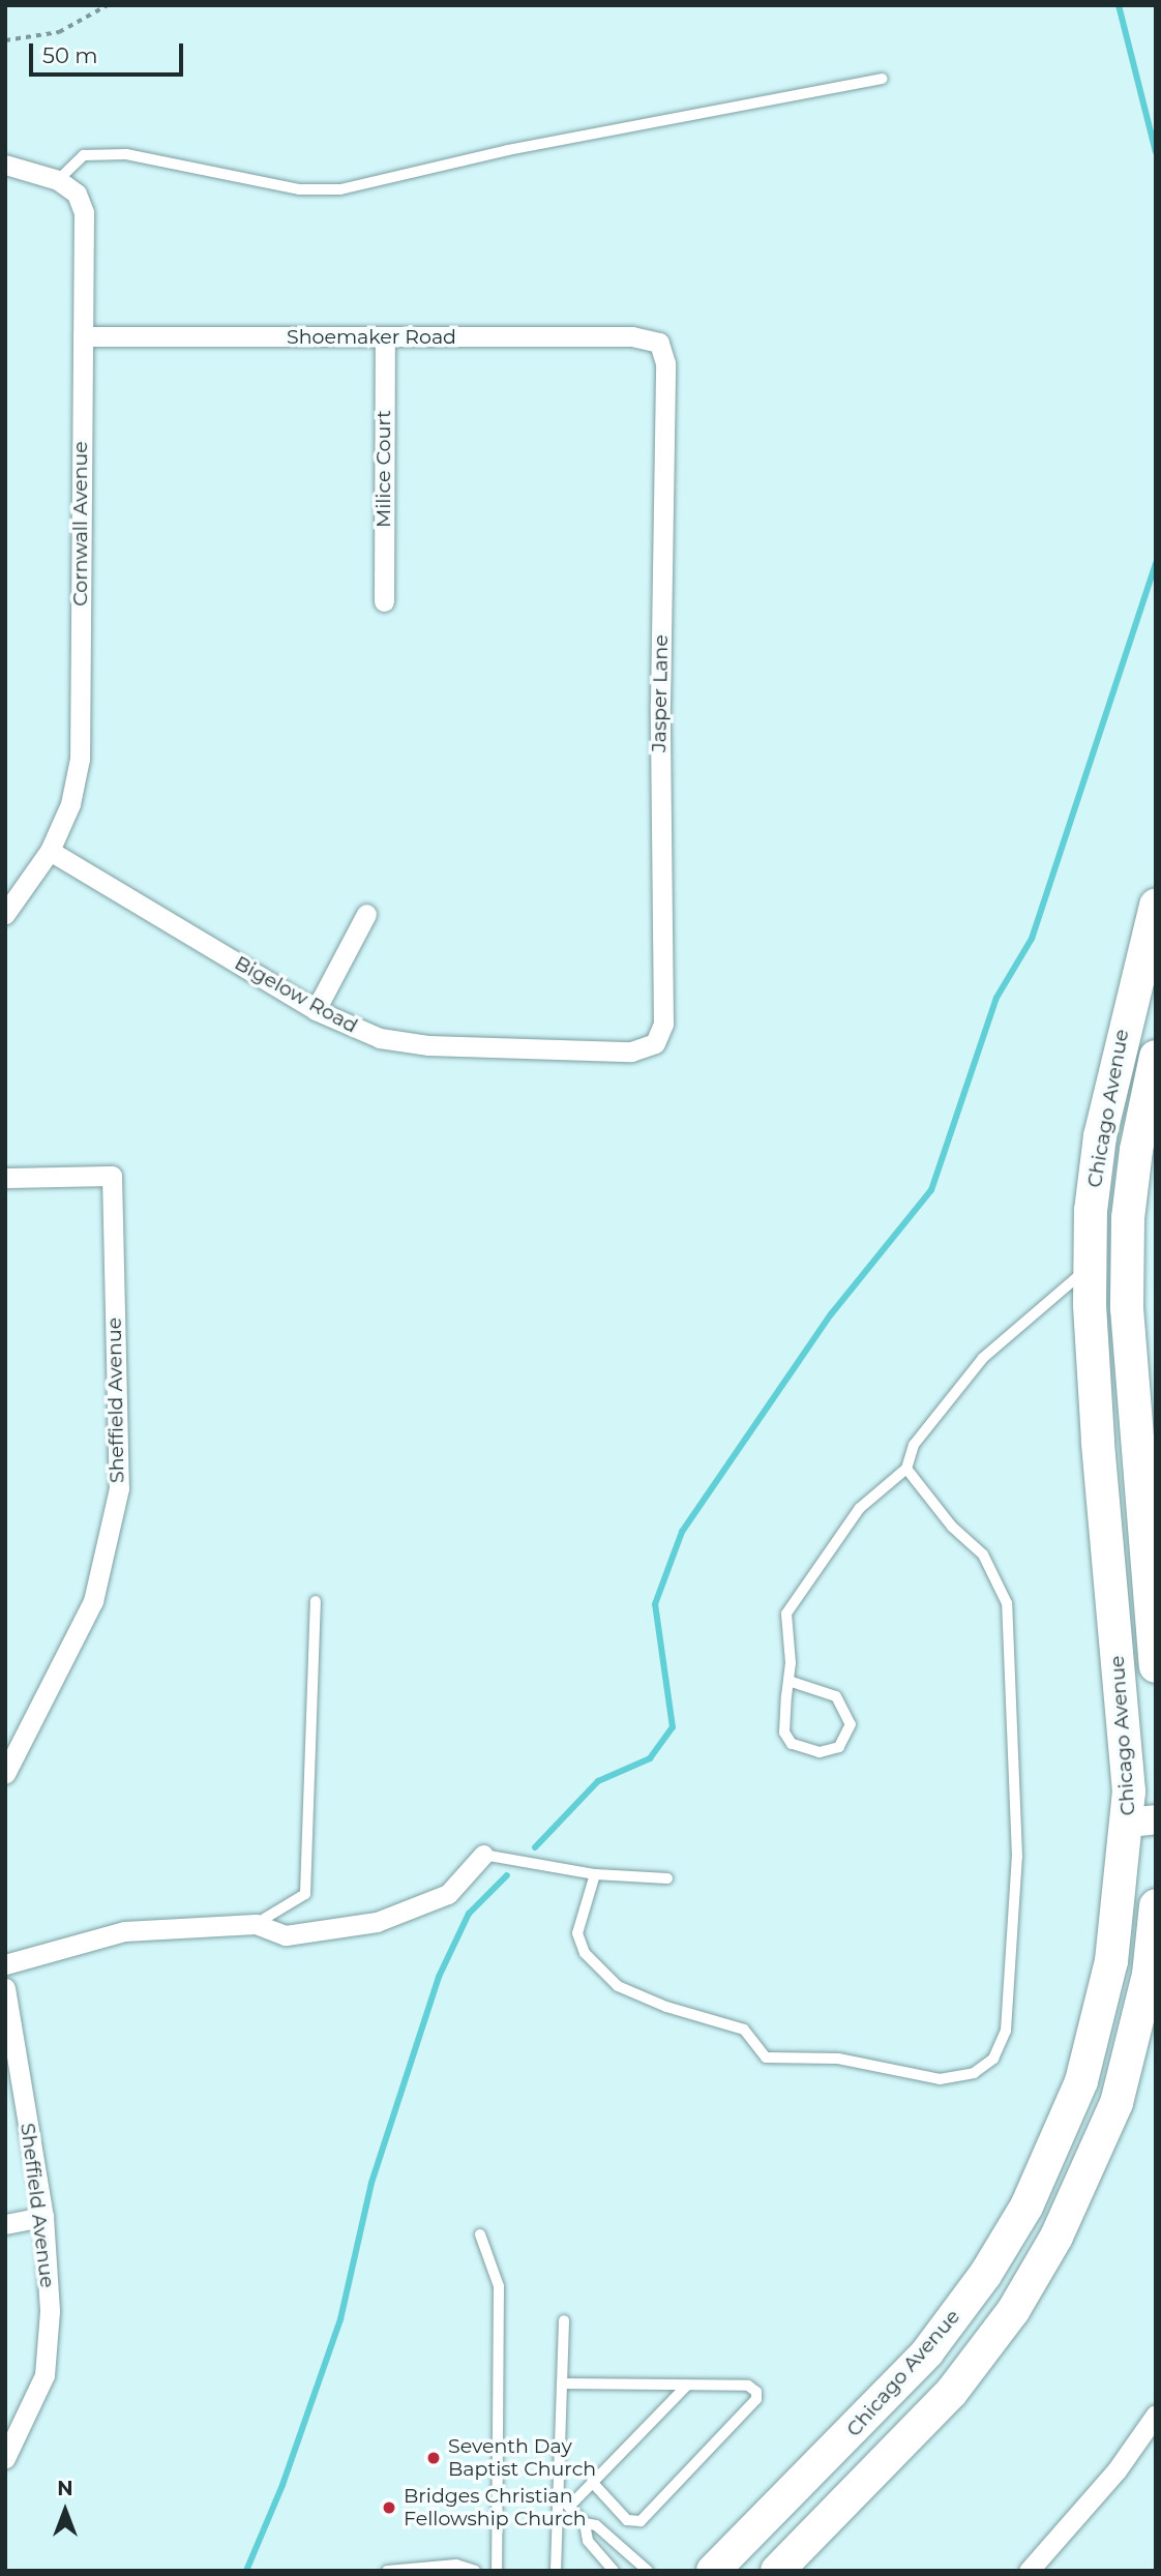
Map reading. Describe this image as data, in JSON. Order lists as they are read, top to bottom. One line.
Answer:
{"streets":{"main road":["Chicago Avenue"],"street":["Shoemaker Road","Milice Court","Cornwall Avenue","Jasper Lane","Bigelow Road","Sheffield Avenue"]},"crossings":[["Shoemaker Road","Milice Court"],["Shoemaker Road","Cornwall Avenue"],["Shoemaker Road","Jasper Lane"],["Cornwall Avenue","Bigelow Road"],["Jasper Lane","Bigelow Road"]],"places":["Seventh Day Baptist Church","Bridges Christian Fellowship Church"],"scale_bar":"50 m","north":"top"}
